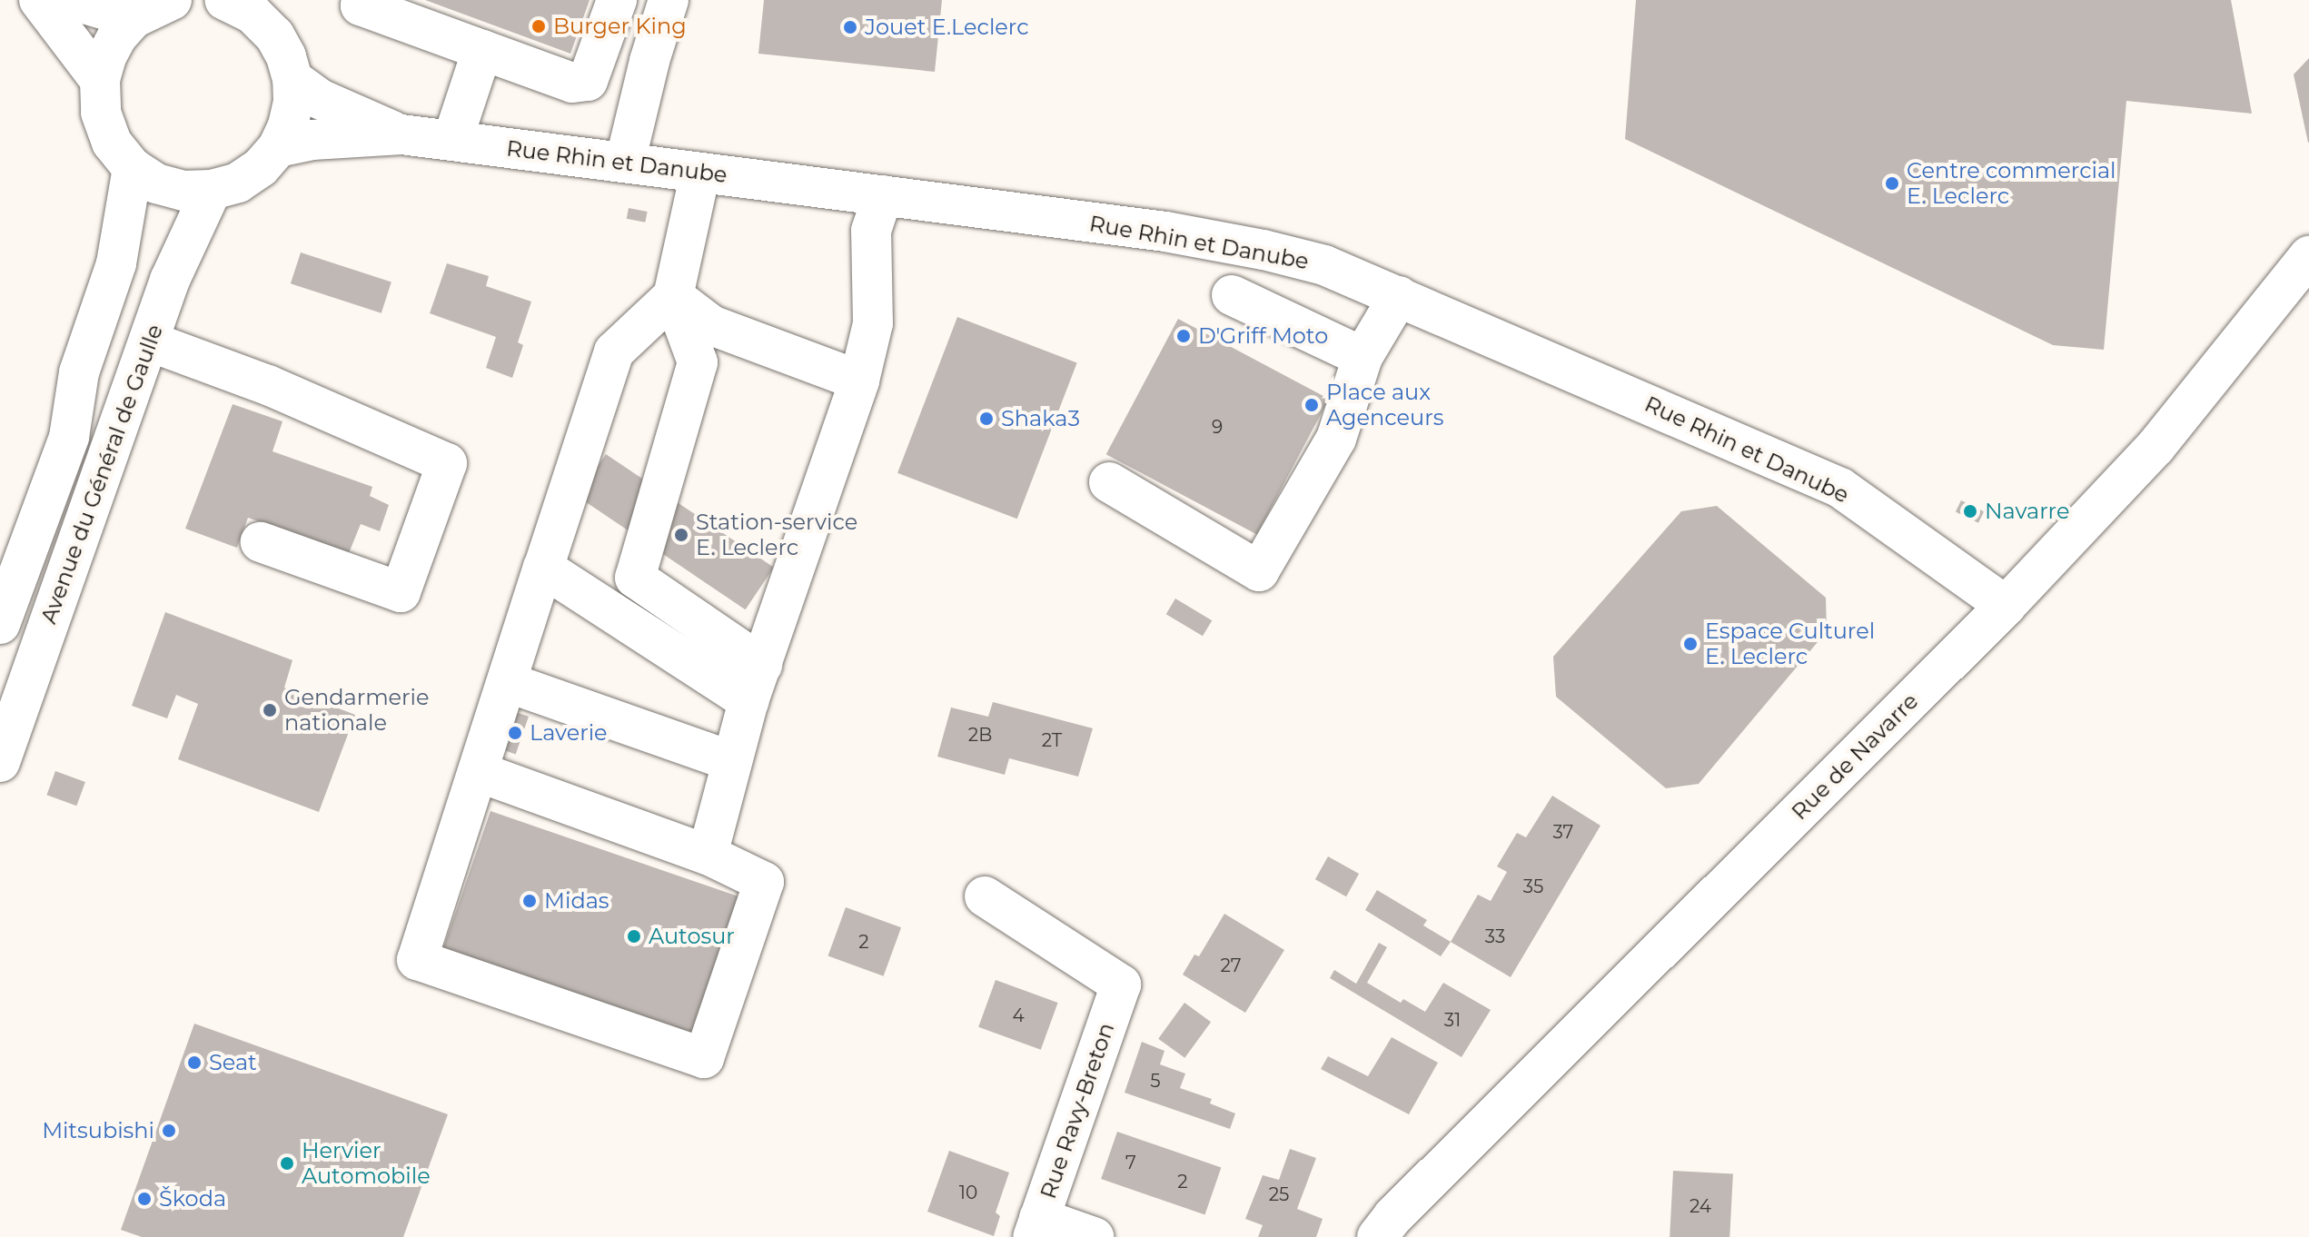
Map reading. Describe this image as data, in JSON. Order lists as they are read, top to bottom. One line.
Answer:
{"streets":{"street":["Rue Rhin et Danube","Avenue du Général de Gaulle","Rue de Navarre","Rue Ravy-Breton"]},"crossings":[["Rue Rhin et Danube","Rue de Navarre"]],"places":["Burger King","Jouet E.Leclerc","Centre commercial E. Leclerc","D'Griff Moto","Place aux Agenceurs","Shaka3","Navarre","Station-service E. Leclerc","Espace Culturel E. Leclerc","Gendarmerie nationale","Laverie","Midas","Autosur","Seat","Mitsubishi","Hervier Automobile","Škoda"],"house_numbers":["9","2B","2T","37","35","33","2","27","4","31","5","7","2","10","25","24"]}
